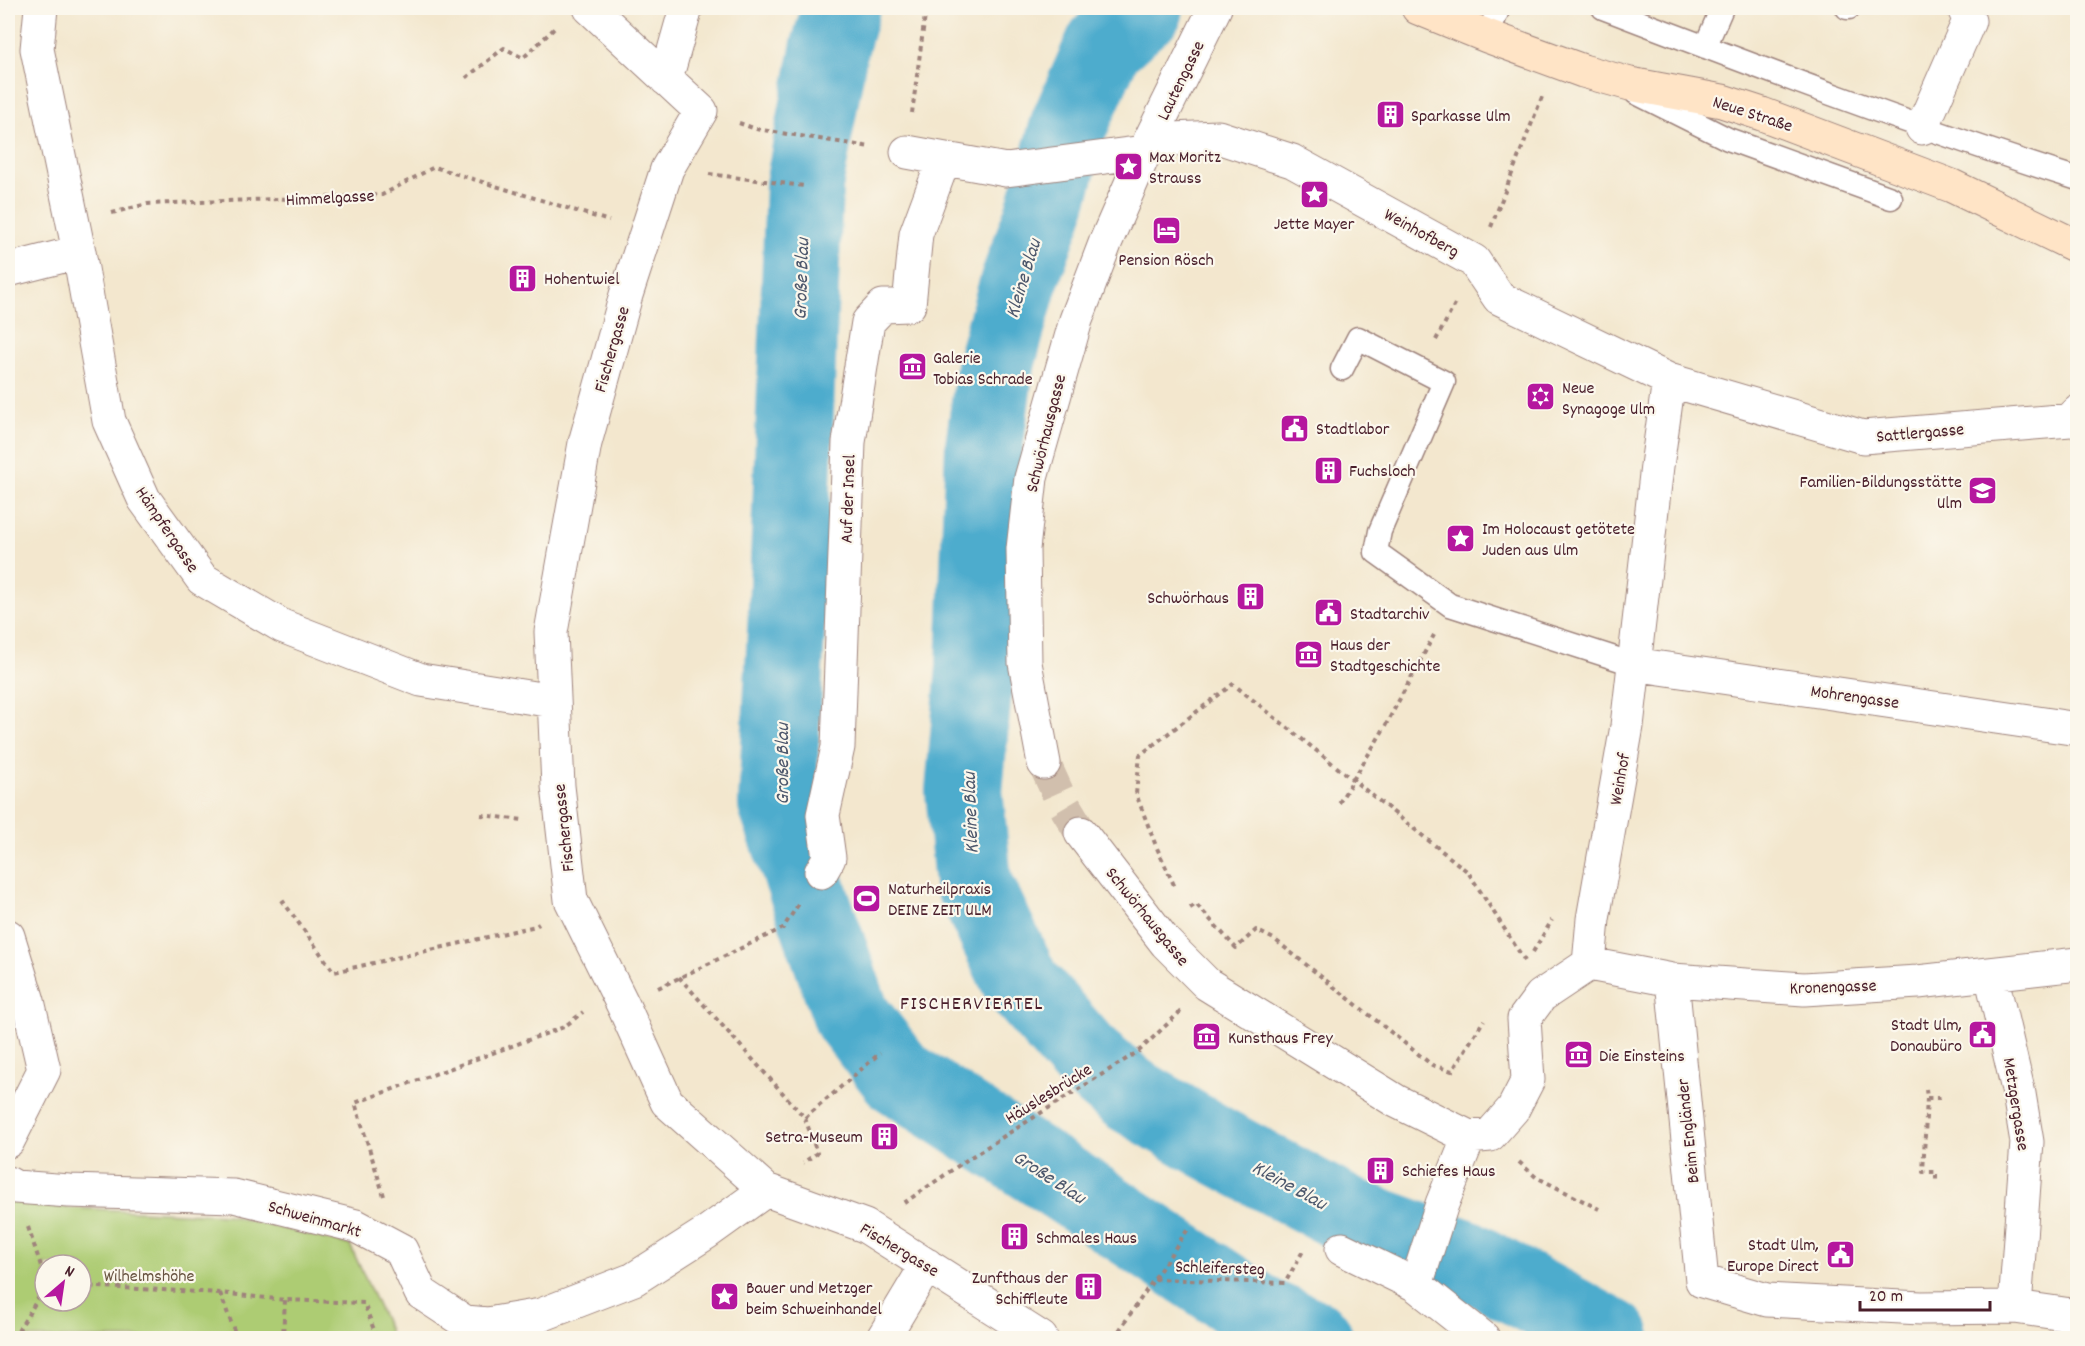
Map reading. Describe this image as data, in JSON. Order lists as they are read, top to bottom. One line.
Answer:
{"streets":{"street":["Lautengasse","Neue Straße","Weinhofberg","Fischergasse","Sattlergasse","Schwörhausgasse","Auf der Insel","Hämpfergasse","Mohrengasse","Weinhof","Kronengasse","Metzgergasse","Beim Engländer","Schweinmarkt"],"path":["Himmelgasse","Häuslesbrücke","Schleifersteg"]},"crossings":[["Lautengasse","Weinhofberg"],["Lautengasse","Schwörhausgasse"],["Himmelgasse","Fischergasse"],["Himmelgasse","Hämpfergasse"],["Weinhofberg","Sattlergasse"],["Weinhofberg","Schwörhausgasse"],["Weinhofberg","Auf der Insel"],["Weinhofberg","Weinhof"],["Fischergasse","Hämpfergasse"],["Fischergasse","Häuslesbrücke"],["Sattlergasse","Weinhof"],["Schwörhausgasse","Häuslesbrücke"],["Mohrengasse","Weinhof"],["Weinhof","Kronengasse"],["Kronengasse","Metzgergasse"],["Kronengasse","Beim Engländer"],["Metzgergasse","Beim Engländer"]],"districts":["FISCHERVIERTEL"],"water":["Kleine Blau","Große Blau"],"parks":["Wilhelmshöhe"],"places":{"building":["Sparkasse Ulm","Hohentwiel","Fuchsloch","Schwörhaus","Setra-Museum","Schiefes Haus","Schmales Haus","Zunfthaus der Schiffleute"],"place":["Max Moritz Strauss","Jette Mayer","Im Holocaust getötete Juden aus Ulm","Bauer und Metzger beim Schweinhandel"],"hotel":["Pension Rösch"],"museum":["Galerie Tobias Schrade","Haus der Stadtgeschichte","Kunsthaus Frey","Die Einsteins"],"synagogue":["Neue Synagoge Ulm"],"public building":["Stadtlabor","Stadtarchiv","Stadt Ulm, Donaubüro","Stadt Ulm, Europe Direct"],"school or university":["Familien-Bildungsstätte Ulm"],"sports":["Naturheilpraxis DEINE ZEIT ULM"]},"scale_bar":"20 m","north":"top right"}
